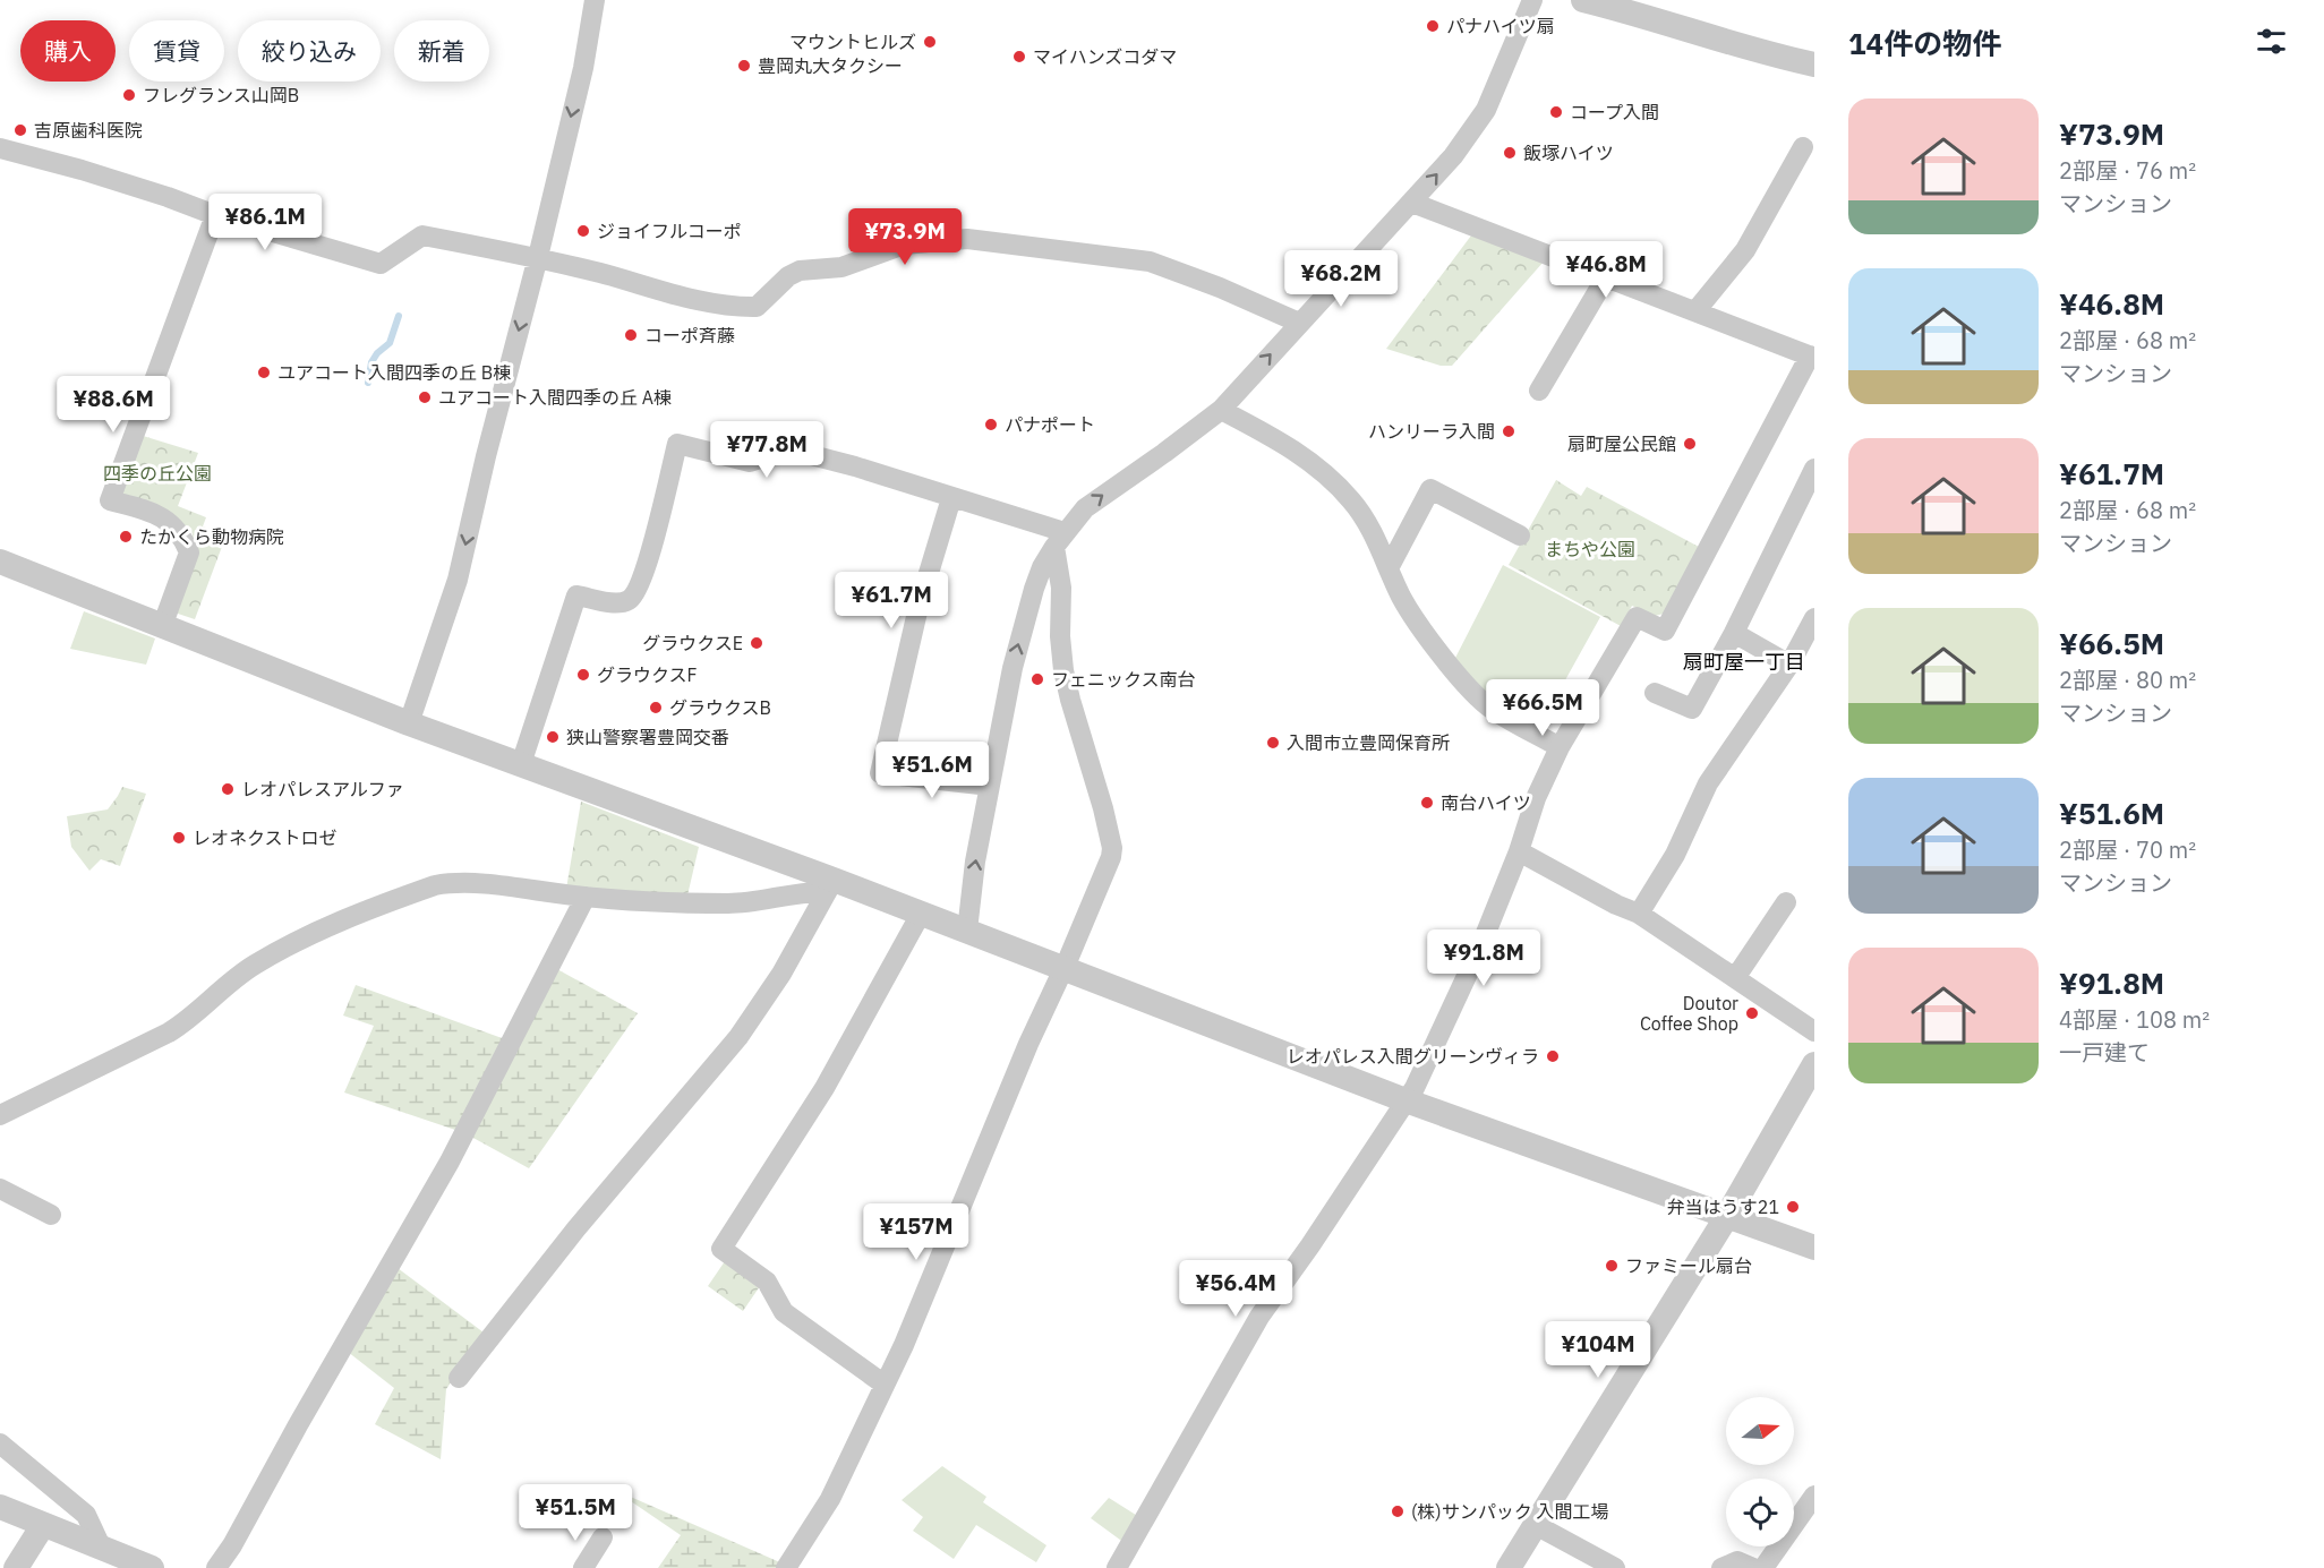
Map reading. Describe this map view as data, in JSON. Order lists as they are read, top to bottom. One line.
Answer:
{"districts":["扇町屋一丁目"],"parks":["四季の丘公園","まちや公園"],"places":["パナハイツ扇","マウントヒルズ","マイハンズコダマ","豊岡丸大タクシー","フレグランス山岡B","コープ入間","吉原歯科医院","飯塚ハイツ","ジョイフルコーポ","コーポ斉藤","ユアコート入間四季の丘 B棟","ユアコート入間四季の丘 A棟","パナポート","ハンリーラ入間","扇町屋公民館","たかくら動物病院","グラウクスE","グラウクスF","フェニックス南台","グラウクスB","狭山警察署豊岡交番","入間市立豊岡保育所","レオパレスアルファ","南台ハイツ","レオネクストロゼ","Doutor Coffee Shop","レオパレス入間グリーンヴィラ","弁当はうす21","ファミール扇台","(株)サンパック 入間工場"],"north":"right","page":{"heading":"14件の物件","chip":["購入","賃貸","絞り込み","新着"],"list":[{"name":"¥73.9M","note":"2部屋 · 76 m² · マンション"},{"name":"¥46.8M","note":"2部屋 · 68 m² · マンション"},{"name":"¥61.7M","note":"2部屋 · 68 m² · マンション"},{"name":"¥66.5M","note":"2部屋 · 80 m² · マンション"},{"name":"¥51.6M","note":"2部屋 · 70 m² · マンション"},{"name":"¥91.8M","note":"4部屋 · 108 m² · 一戸建て"}],"price":["¥86.1M","¥73.9M","¥46.8M","¥68.2M","¥88.6M","¥77.8M","¥61.7M","¥66.5M","¥51.6M","¥91.8M","¥157M","¥56.4M","¥104M","¥51.5M"]}}
